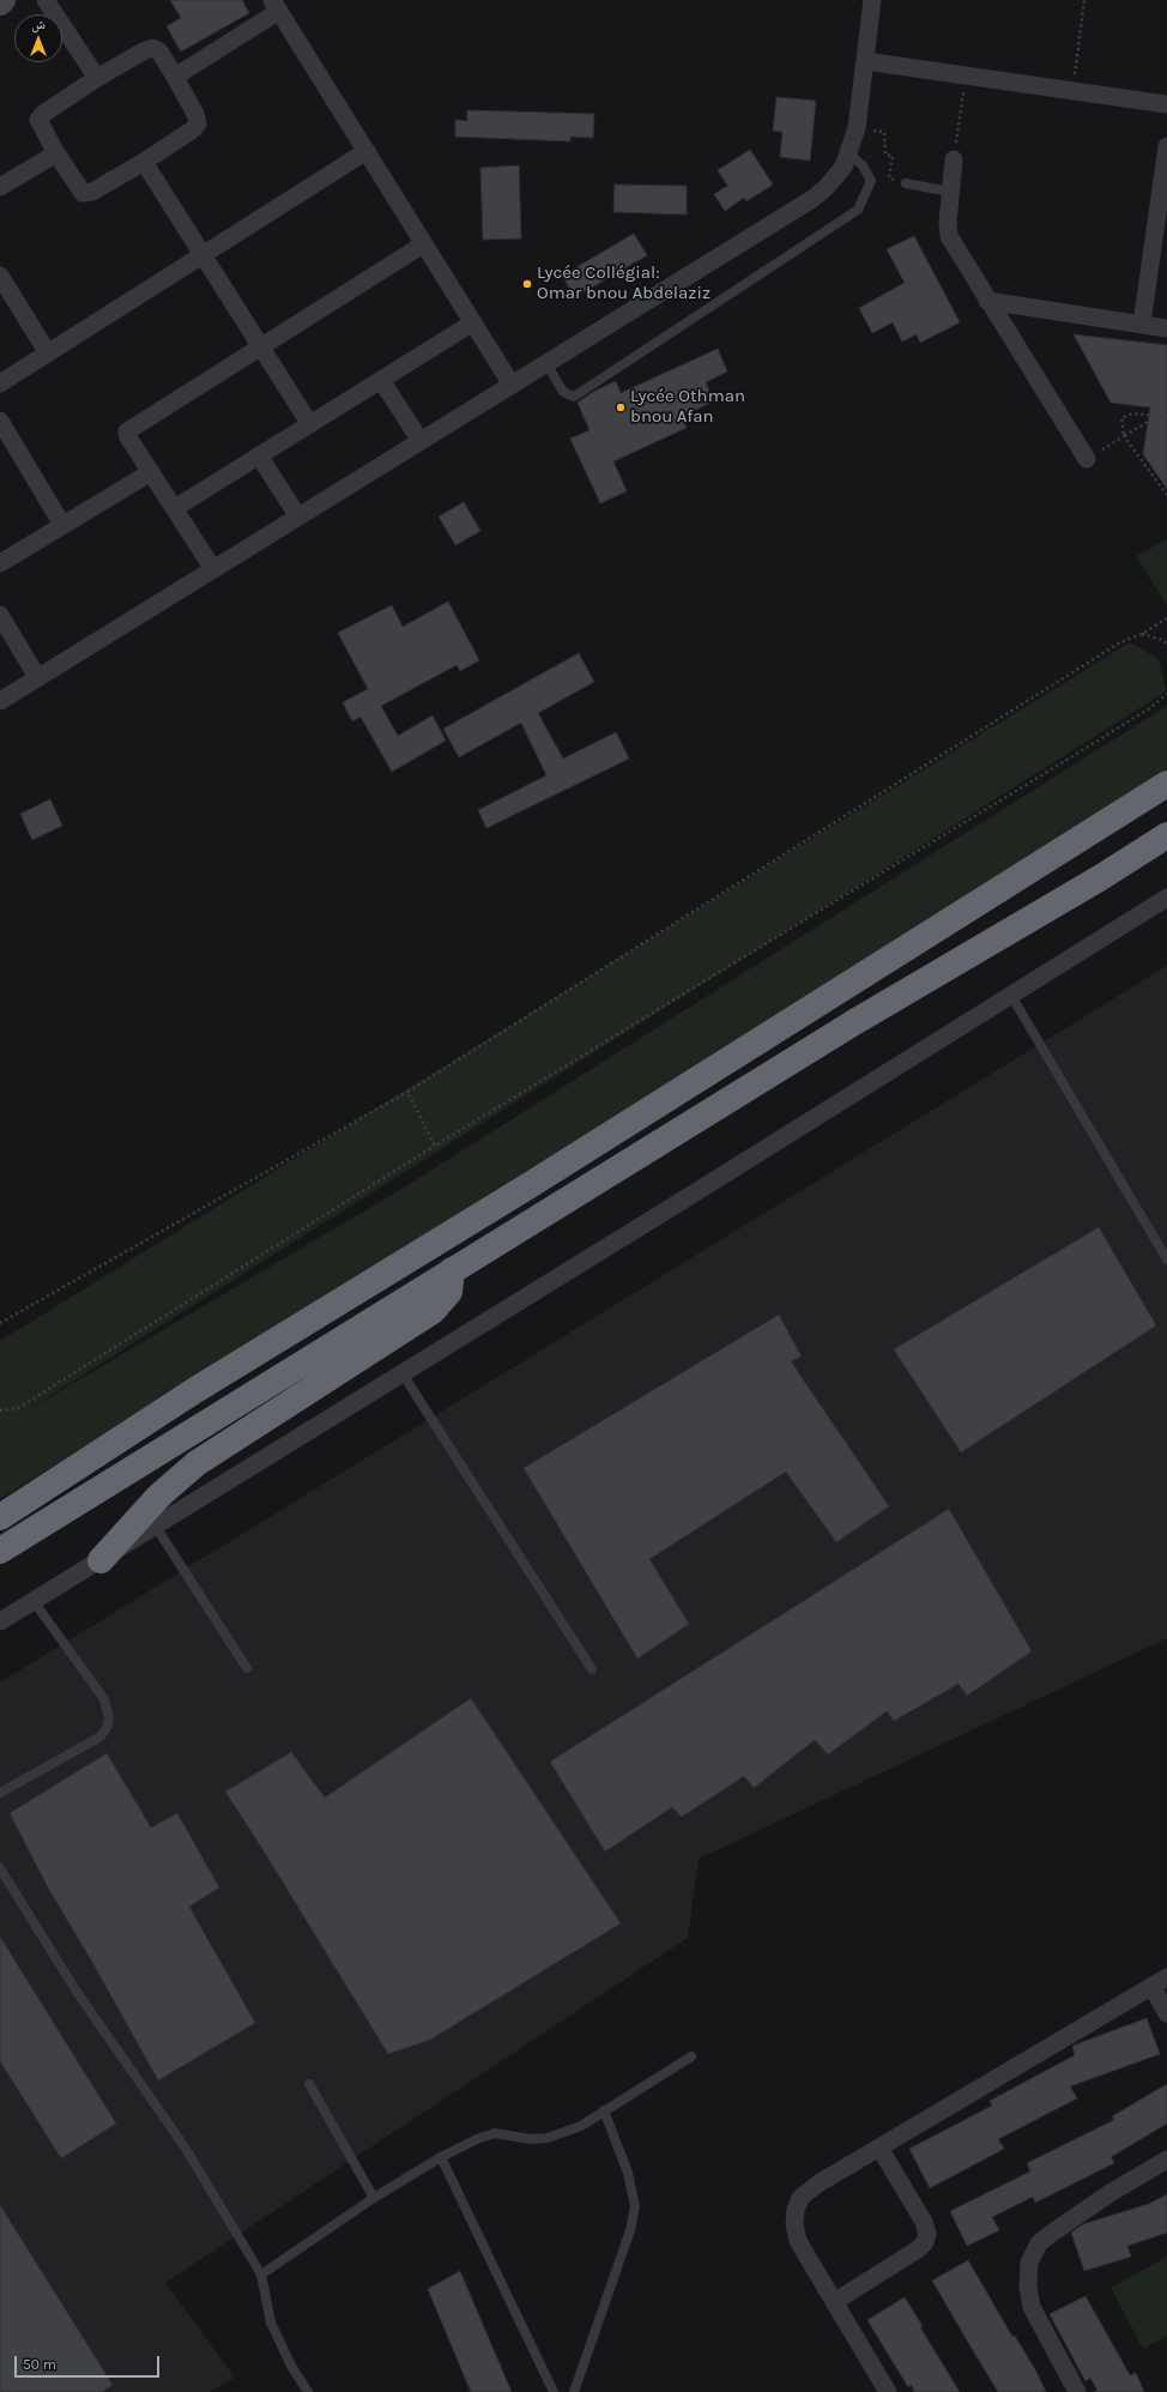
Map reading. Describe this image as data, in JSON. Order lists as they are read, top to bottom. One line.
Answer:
{"places":["Lycée Collégial: Omar bnou Abdelaziz","Lycée Othman bnou Afan"],"scale_bar":"50 m","north":"top"}
